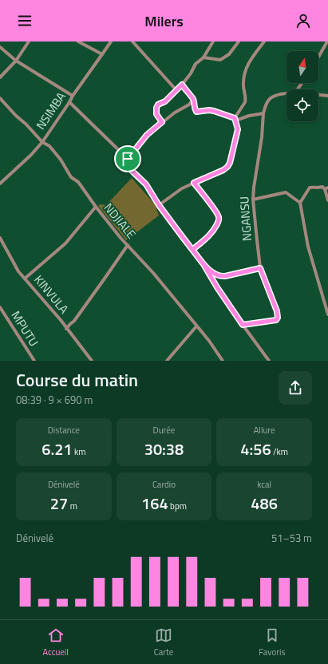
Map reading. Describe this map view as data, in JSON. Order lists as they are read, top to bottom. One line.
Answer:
{"streets":{"street":["NSIMBA","NGANSU","NDJIALE","KINVULA","MPUTU"]},"crossings":[["NSIMBA","NDJIALE"]],"north":"top","page":{"header":"Milers","heading":["Course du matin","08:39 · 9 × 690 m"],"stats":[["Distance","6.21 km"],["Durée","30:38"],["Allure","4:56 /km"],["Dénivelé","27 m"],["Cardio","164 bpm"],["kcal","486"]],"chart":["Dénivelé","51–53 m"],"tabs":["Accueil","Carte","Favoris"]}}
